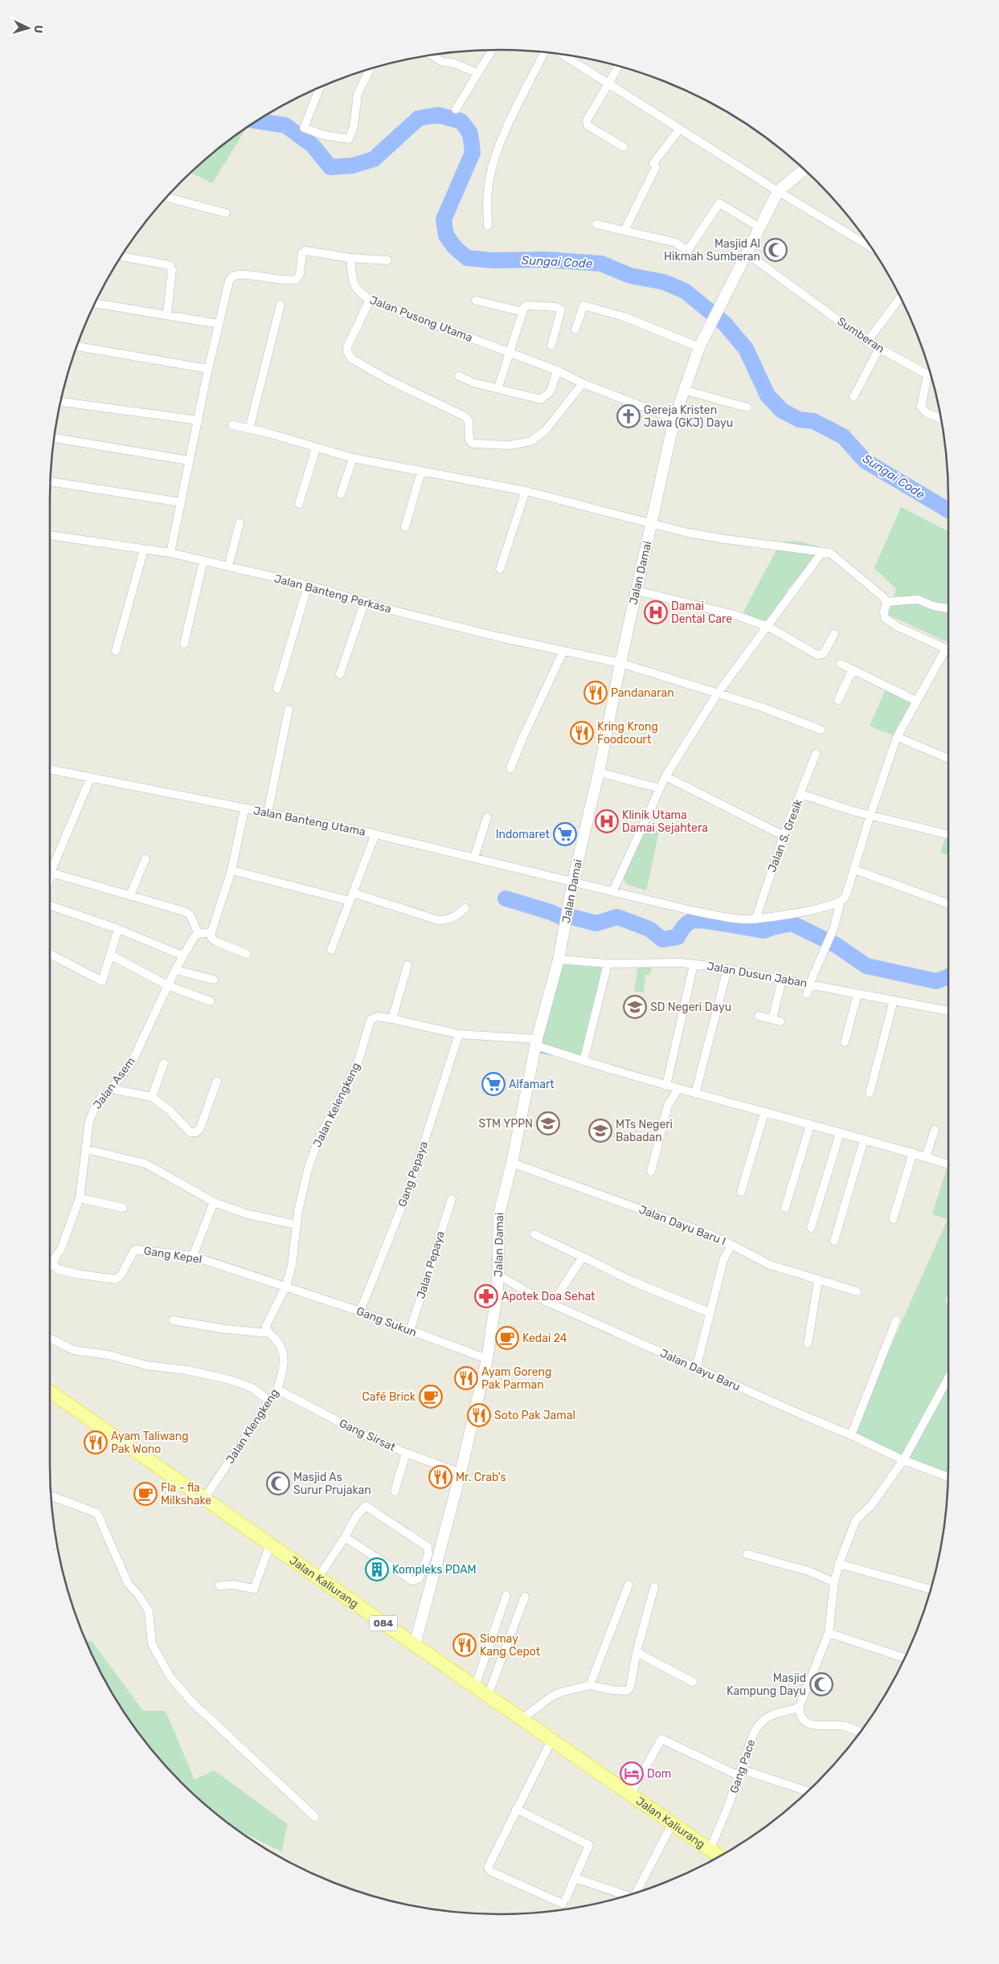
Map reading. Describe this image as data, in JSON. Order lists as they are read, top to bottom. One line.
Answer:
{"streets":{"main road":["Jalan Damai","Jalan Kaliurang","084"],"street":["Jalan Pusong Utama","Sumberan","Jalan Banteng Perkasa","Jalan Banteng Utama","Jalan S. Gresik","Jalan Dusun Jaban","Jalan Asem","Jalan Kelengkeng","Gang Pepaya","Jalan Dayu Baru I","Gang Kepel","Jalan Pepaya","Gang Sukun","Jalan Dayu Baru","Jalan Klengkeng","Gang Sirsat","Gang Pace"]},"crossings":[["Jalan Pusong Utama","Jalan Damai"],["Sumberan","Jalan Damai"],["Jalan Damai","Jalan Banteng Perkasa"],["Jalan Damai","Jalan Banteng Utama"],["Jalan Damai","Jalan Dusun Jaban"],["Jalan Damai","Jalan Kelengkeng"],["Jalan Damai","Jalan Dayu Baru I"],["Jalan Damai","Gang Sukun"],["Jalan Damai","Jalan Dayu Baru"],["Jalan Damai","Gang Sirsat"],["Jalan Damai","Jalan Kaliurang"],["Jalan Banteng Utama","Jalan S. Gresik"],["Jalan Asem","Gang Kepel"],["Jalan Kelengkeng","Gang Pepaya"],["Jalan Kelengkeng","Gang Kepel"],["Jalan Kelengkeng","Gang Sukun"],["Gang Pepaya","Gang Sukun"],["Jalan Dayu Baru I","Jalan Dayu Baru"],["Gang Kepel","Gang Sukun"],["Jalan Pepaya","Gang Sukun"],["Jalan Klengkeng","Gang Sirsat"],["Jalan Klengkeng","Jalan Kaliurang"],["Jalan Kaliurang","Gang Pace"]],"water":["Sungai Code"],"places":{"mosque":["Masjid Al Hikmah Sumberan","Masjid As Surur Prujakan","Masjid Kampung Dayu"],"church":["Gereja Kristen Jawa (GKJ) Dayu"],"hospital":["Damai Dental Care","Klinik Utama Damai Sejahtera"],"restaurant":["Pandanaran","Kring Krong Foodcourt","Ayam Goreng Pak Parman","Soto Pak Jamal","Ayam Taliwang Pak Wono","Mr. Crab's","Siomay Kang Cepot"],"supermarket":["Indomaret","Alfamart"],"school or university":["SD Negeri Dayu","STM YPPN","MTs Negeri Babadan"],"pharmacy":["Apotek Doa Sehat"],"cafe":["Kedai 24","Café Brick","Fla - fla Milkshake"],"building":["Kompleks PDAM"],"hotel":["Dom"]},"north":"right"}
